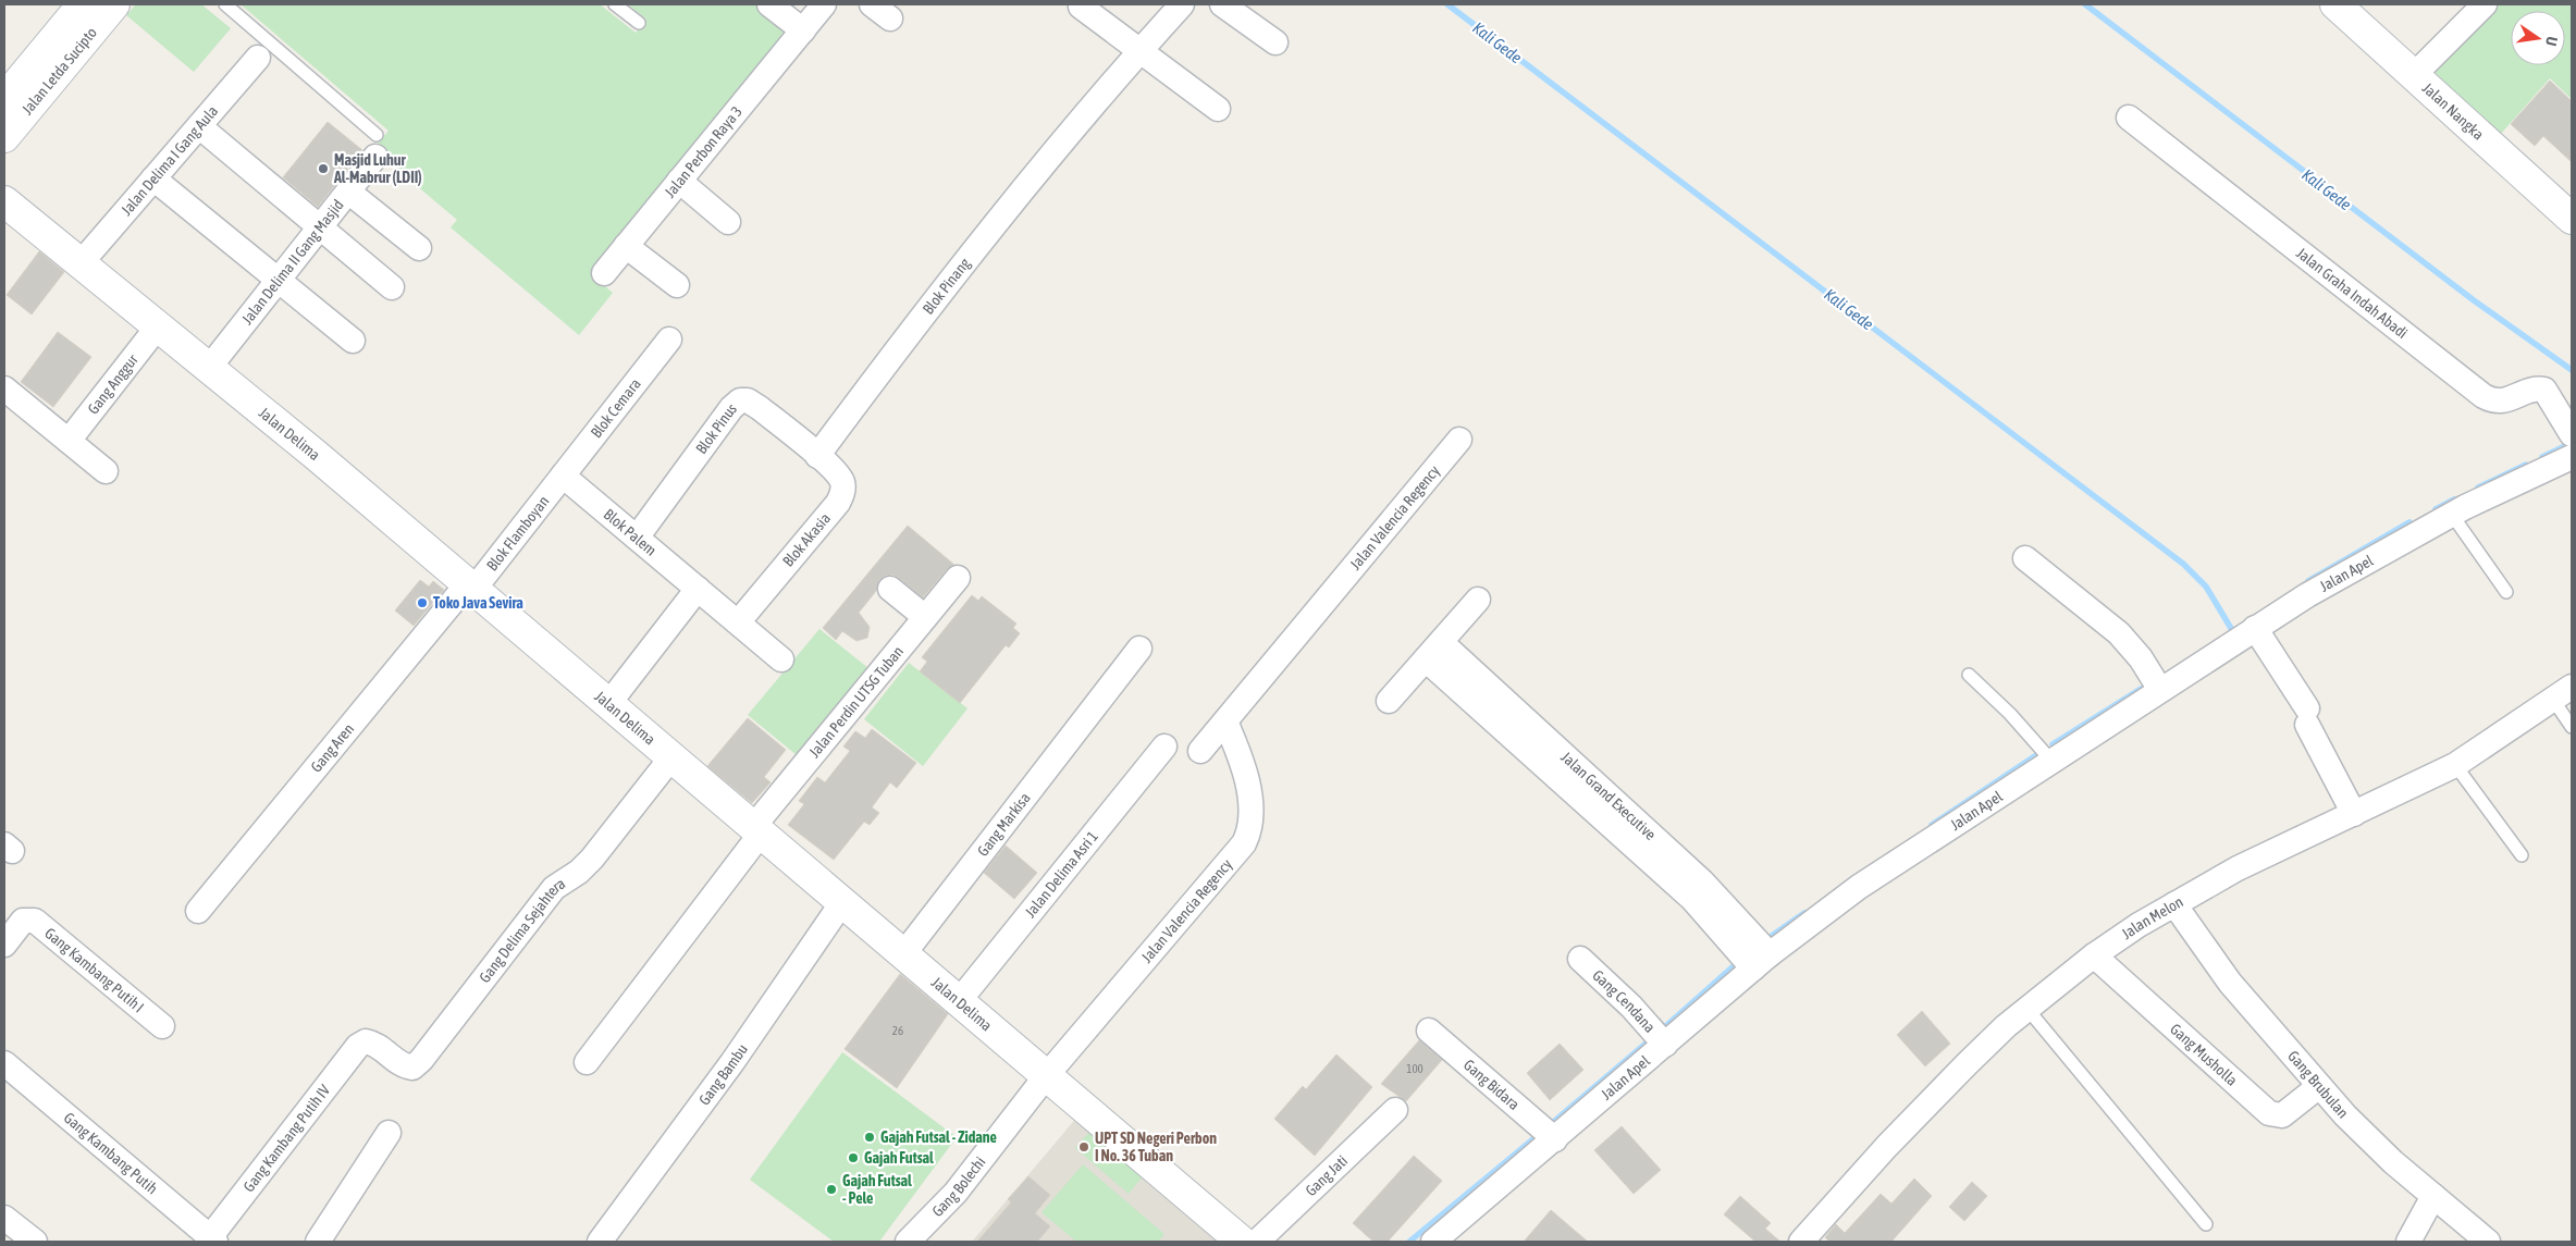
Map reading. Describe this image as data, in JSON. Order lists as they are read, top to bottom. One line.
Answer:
{"streets":{"street":["Jalan Letda Sucipto","Jalan Nangka","Jalan Perbon Raya 3","Jalan Delima I Gang Aula","Jalan Delima II Gang Masjid","Blok Pinang","Jalan Graha Indah Abadi","Gang Anggur","Blok Cemara","Blok Pinus","Jalan Delima","Jalan Valencia Regency","Blok Palem","Blok Flamboyan","Blok Akasia","Jalan Apel","Jalan Perdin UTSG Tuban","Gang Aren","Jalan Grand Executive","Gang Markisa","Jalan Delima Asri 1","Jalan Melon","Gang Delima Sejahtera","Gang Kambang Putih I","Gang Cendana","Gang Musholla","Gang Bambu","Gang Bidara","Gang Brubulan","Gang Kambang Putih IV","Gang Kambang Putih","Gang Jati","Gang Bolechi"]},"crossings":[["Jalan Delima I Gang Aula","Jalan Delima"],["Jalan Delima II Gang Masjid","Jalan Delima"],["Blok Pinang","Blok Pinus"],["Blok Pinang","Blok Akasia"],["Gang Anggur","Jalan Delima"],["Blok Cemara","Blok Palem"],["Blok Cemara","Blok Flamboyan"],["Blok Pinus","Blok Palem"],["Blok Pinus","Blok Akasia"],["Jalan Delima","Jalan Valencia Regency"],["Jalan Delima","Blok Flamboyan"],["Jalan Delima","Jalan Perdin UTSG Tuban"],["Jalan Delima","Gang Aren"],["Jalan Delima","Gang Markisa"],["Jalan Delima","Jalan Delima Asri 1"],["Jalan Delima","Gang Delima Sejahtera"],["Jalan Delima","Gang Bambu"],["Jalan Delima","Gang Bolechi"],["Jalan Valencia Regency","Gang Bolechi"],["Blok Palem","Blok Flamboyan"],["Blok Flamboyan","Gang Aren"],["Jalan Apel","Jalan Grand Executive"],["Jalan Apel","Gang Cendana"],["Jalan Apel","Gang Bidara"],["Jalan Melon","Gang Musholla"],["Jalan Melon","Gang Brubulan"],["Gang Delima Sejahtera","Gang Kambang Putih IV"],["Gang Musholla","Gang Brubulan"],["Gang Kambang Putih IV","Gang Kambang Putih"]],"water":["Kali Gede"],"places":["Masjid Luhur Al-Mabrur (LDII)","Toko Java Sevira","Gajah Futsal - Zidane","UPT SD Negeri Perbon I No. 36 Tuban","Gajah Futsal","Gajah Futsal - Pele"],"house_numbers":["26","100"],"north":"right"}
